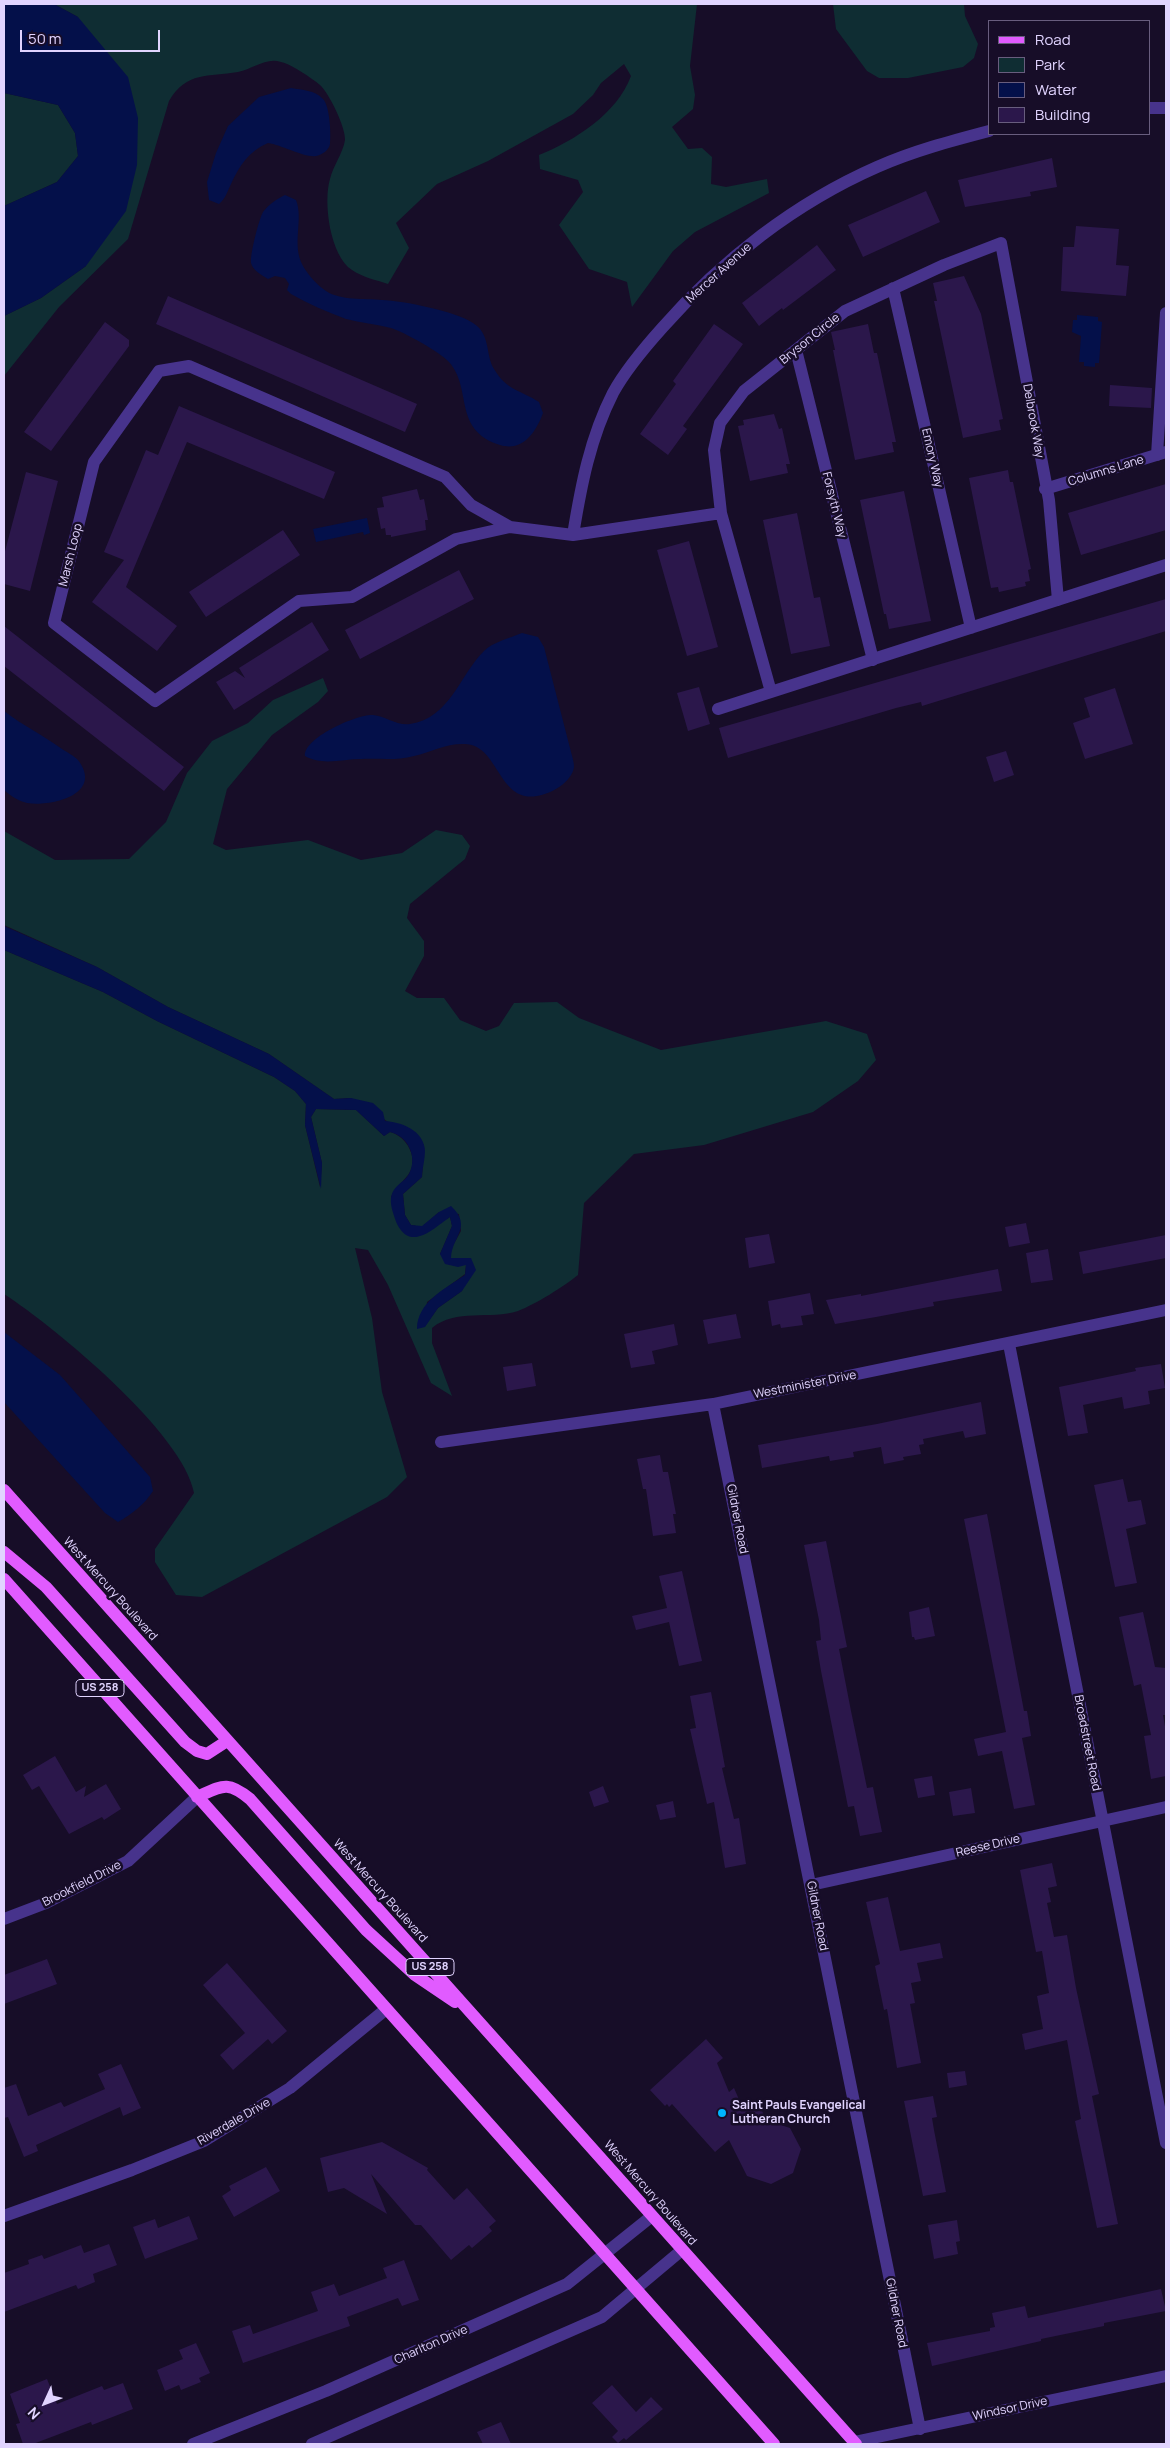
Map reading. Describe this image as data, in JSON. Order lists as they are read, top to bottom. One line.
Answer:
{"streets":{"main road":["West Mercury Boulevard","US 258"],"street":["Mercer Avenue","Bryson Circle","Delbrook Way","Emory Way","Columns Lane","Forsyth Way","Marsh Loop","Westminister Drive","Gildner Road","Broadstreet Road","Reese Drive","Brookfield Drive","Riverdale Drive","Charlton Drive","Windsor Drive"]},"crossings":[["Mercer Avenue","Marsh Loop"],["Bryson Circle","Delbrook Way"],["Bryson Circle","Emory Way"],["Bryson Circle","Forsyth Way"],["Delbrook Way","Columns Lane"],["Westminister Drive","Gildner Road"],["Westminister Drive","Broadstreet Road"],["Gildner Road","Reese Drive"],["Gildner Road","Windsor Drive"],["West Mercury Boulevard","Charlton Drive"],["West Mercury Boulevard","Windsor Drive"],["US 258","Brookfield Drive"],["US 258","Riverdale Drive"],["US 258","Charlton Drive"],["Broadstreet Road","Reese Drive"]],"places":["Saint Pauls Evangelical Lutheran Church"],"legend":["Road","Park","Water","Building"],"scale_bar":"50 m","north":"bottom left"}
